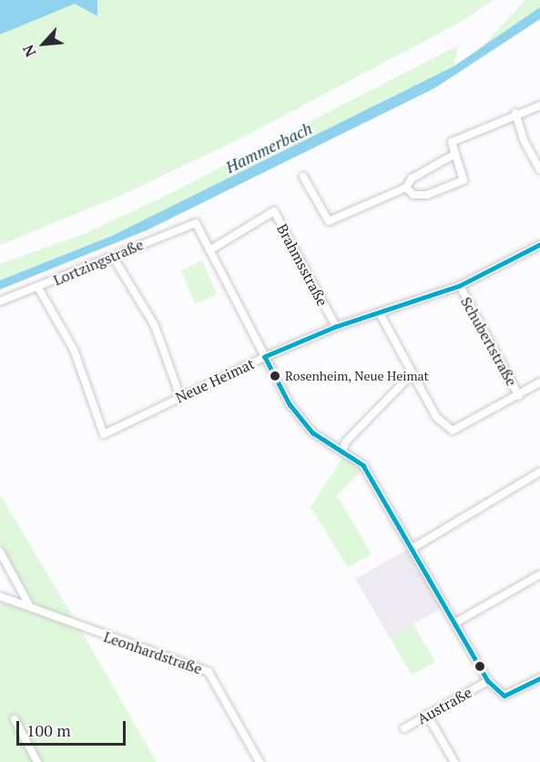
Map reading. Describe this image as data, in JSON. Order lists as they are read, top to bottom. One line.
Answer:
{"streets":{"street":["Lortzingstraße","Brahmsstraße","Schubertstraße","Neue Heimat","Leonhardstraße","Austraße"]},"crossings":[["Lortzingstraße","Brahmsstraße"],["Lortzingstraße","Neue Heimat"],["Brahmsstraße","Neue Heimat"],["Schubertstraße","Neue Heimat"]],"water":["Hammerbach"],"places":["Rosenheim, Neue Heimat"],"scale_bar":"100 m","north":"bottom left"}
